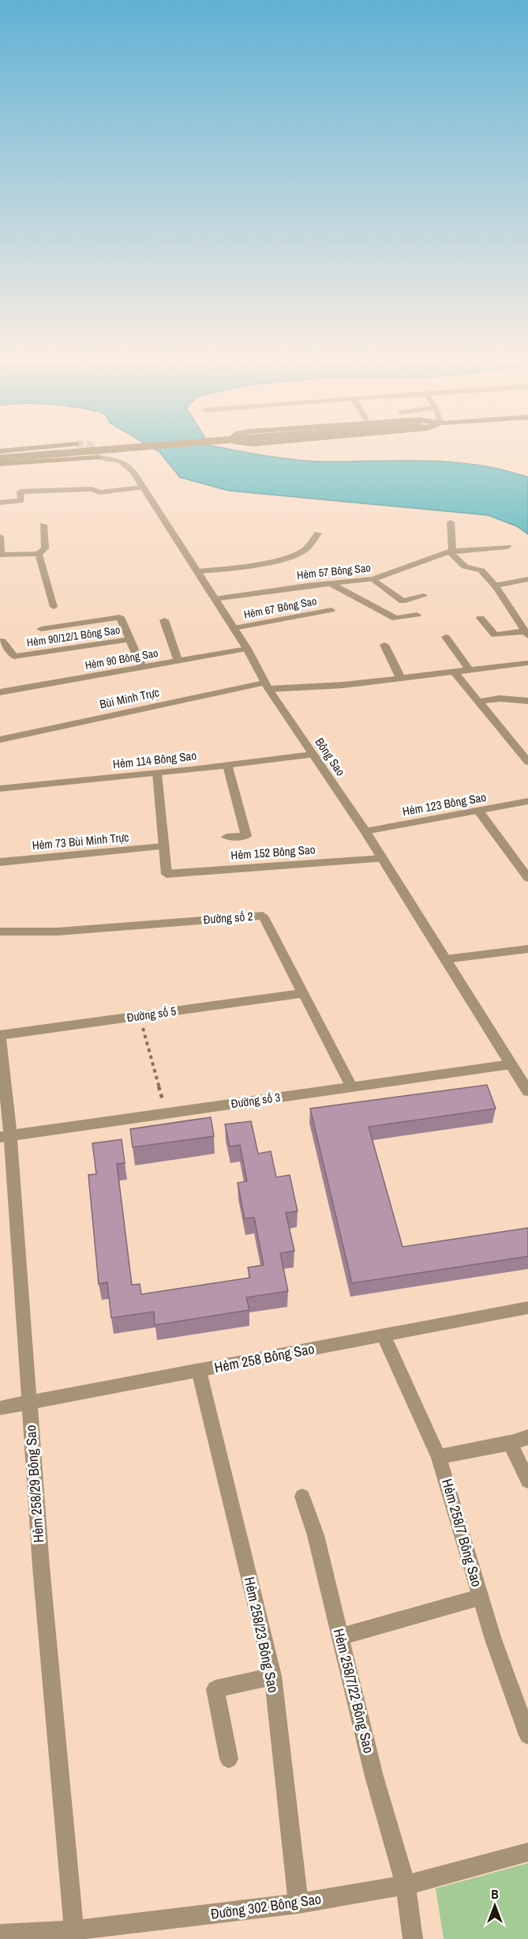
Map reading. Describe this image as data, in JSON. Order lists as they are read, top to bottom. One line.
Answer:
{"streets":{"street":["Hẻm 57 Bông Sao","Hẻm 67 Bông Sao","Hẻm 90/12/1 Bông Sao","Hẻm 90 Bông Sao","Bùi Minh Trực","Bông Sao","Hẻm 114 Bông Sao","Hẻm 123 Bông Sao","Hẻm 73 Bùi Minh Trực","Hẻm 152 Bông Sao","Đường số 2","Đường số 5","Đường số 3","Hẻm 258 Bông Sao","Hẻm 258/29 Bông Sao","Hẻm 258/7 Bông Sao","Hẻm 258/23 Bông Sao","Hẻm 258/7/22 Bông Sao","Đường 302 Bông Sao"]},"crossings":[["Hẻm 57 Bông Sao","Bông Sao"],["Hẻm 67 Bông Sao","Bông Sao"],["Hẻm 90 Bông Sao","Bông Sao"],["Bùi Minh Trực","Bông Sao"],["Bông Sao","Hẻm 114 Bông Sao"],["Bông Sao","Hẻm 123 Bông Sao"],["Bông Sao","Hẻm 152 Bông Sao"],["Bông Sao","Đường số 3"],["Hẻm 73 Bùi Minh Trực","Hẻm 152 Bông Sao"],["Đường số 2","Đường số 5"],["Đường số 2","Đường số 3"],["Đường số 5","Hẻm 258/29 Bông Sao"],["Đường số 3","Hẻm 258/29 Bông Sao"],["Hẻm 258 Bông Sao","Hẻm 258/29 Bông Sao"],["Hẻm 258 Bông Sao","Hẻm 258/7 Bông Sao"],["Hẻm 258 Bông Sao","Hẻm 258/23 Bông Sao"],["Hẻm 258/29 Bông Sao","Đường 302 Bông Sao"],["Hẻm 258/23 Bông Sao","Đường 302 Bông Sao"],["Hẻm 258/7/22 Bông Sao","Đường 302 Bông Sao"]],"north":"top"}
